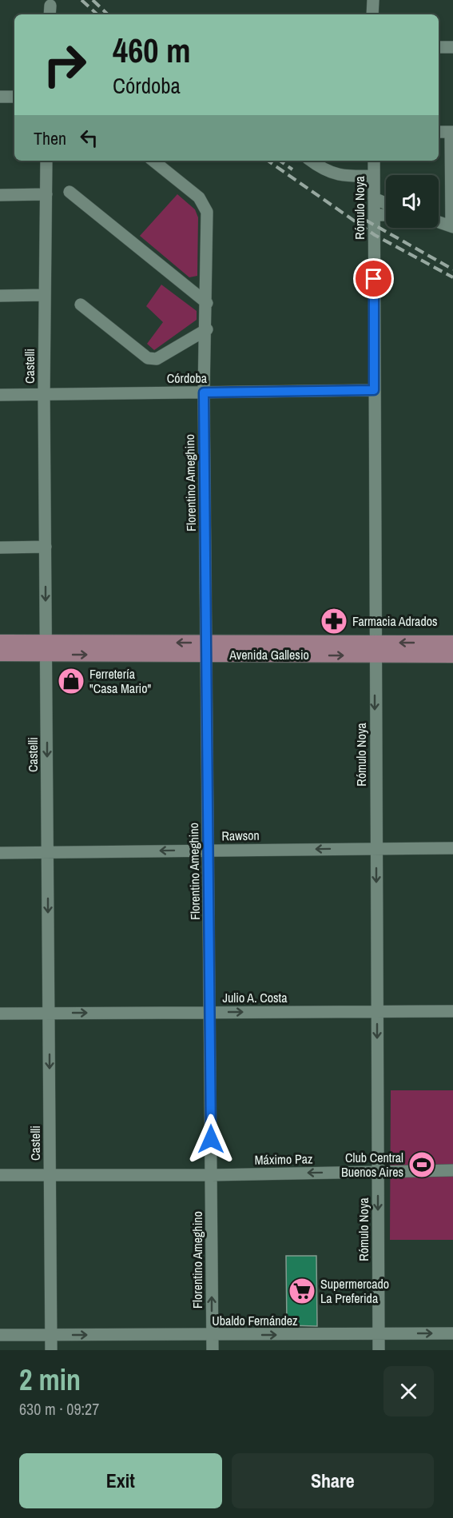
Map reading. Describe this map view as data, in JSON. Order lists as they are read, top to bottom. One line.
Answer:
{"streets":{"main road":["Avenida Gallesio"],"street":["Rómulo Noya","Castelli","Córdoba","Florentino Ameghino","Rawson","Julio A. Costa","Máximo Paz","Ubaldo Fernández"]},"crossings":[["Rómulo Noya","Córdoba"],["Rómulo Noya","Avenida Gallesio"],["Rómulo Noya","Rawson"],["Rómulo Noya","Julio A. Costa"],["Rómulo Noya","Máximo Paz"],["Rómulo Noya","Ubaldo Fernández"],["Castelli","Córdoba"],["Castelli","Avenida Gallesio"],["Castelli","Rawson"],["Castelli","Julio A. Costa"],["Castelli","Máximo Paz"],["Castelli","Ubaldo Fernández"],["Córdoba","Florentino Ameghino"],["Florentino Ameghino","Avenida Gallesio"],["Florentino Ameghino","Rawson"],["Florentino Ameghino","Julio A. Costa"],["Florentino Ameghino","Máximo Paz"],["Florentino Ameghino","Ubaldo Fernández"]],"one_way":["Rómulo Noya","Castelli","Rawson","Julio A. Costa","Máximo Paz","Ubaldo Fernández"],"places":{"pharmacy":["Farmacia Adrados"],"shop":["Ferretería \"Casa Mario\""],"sports":["Club Central Buenos Aires"],"supermarket":["Supermercado La Preferida"]},"page":{"turn":["460 m","Córdoba"],"then":"Then","heading":["2 min","630 m · 09:27"],"buttons":["Exit","Share"]}}
